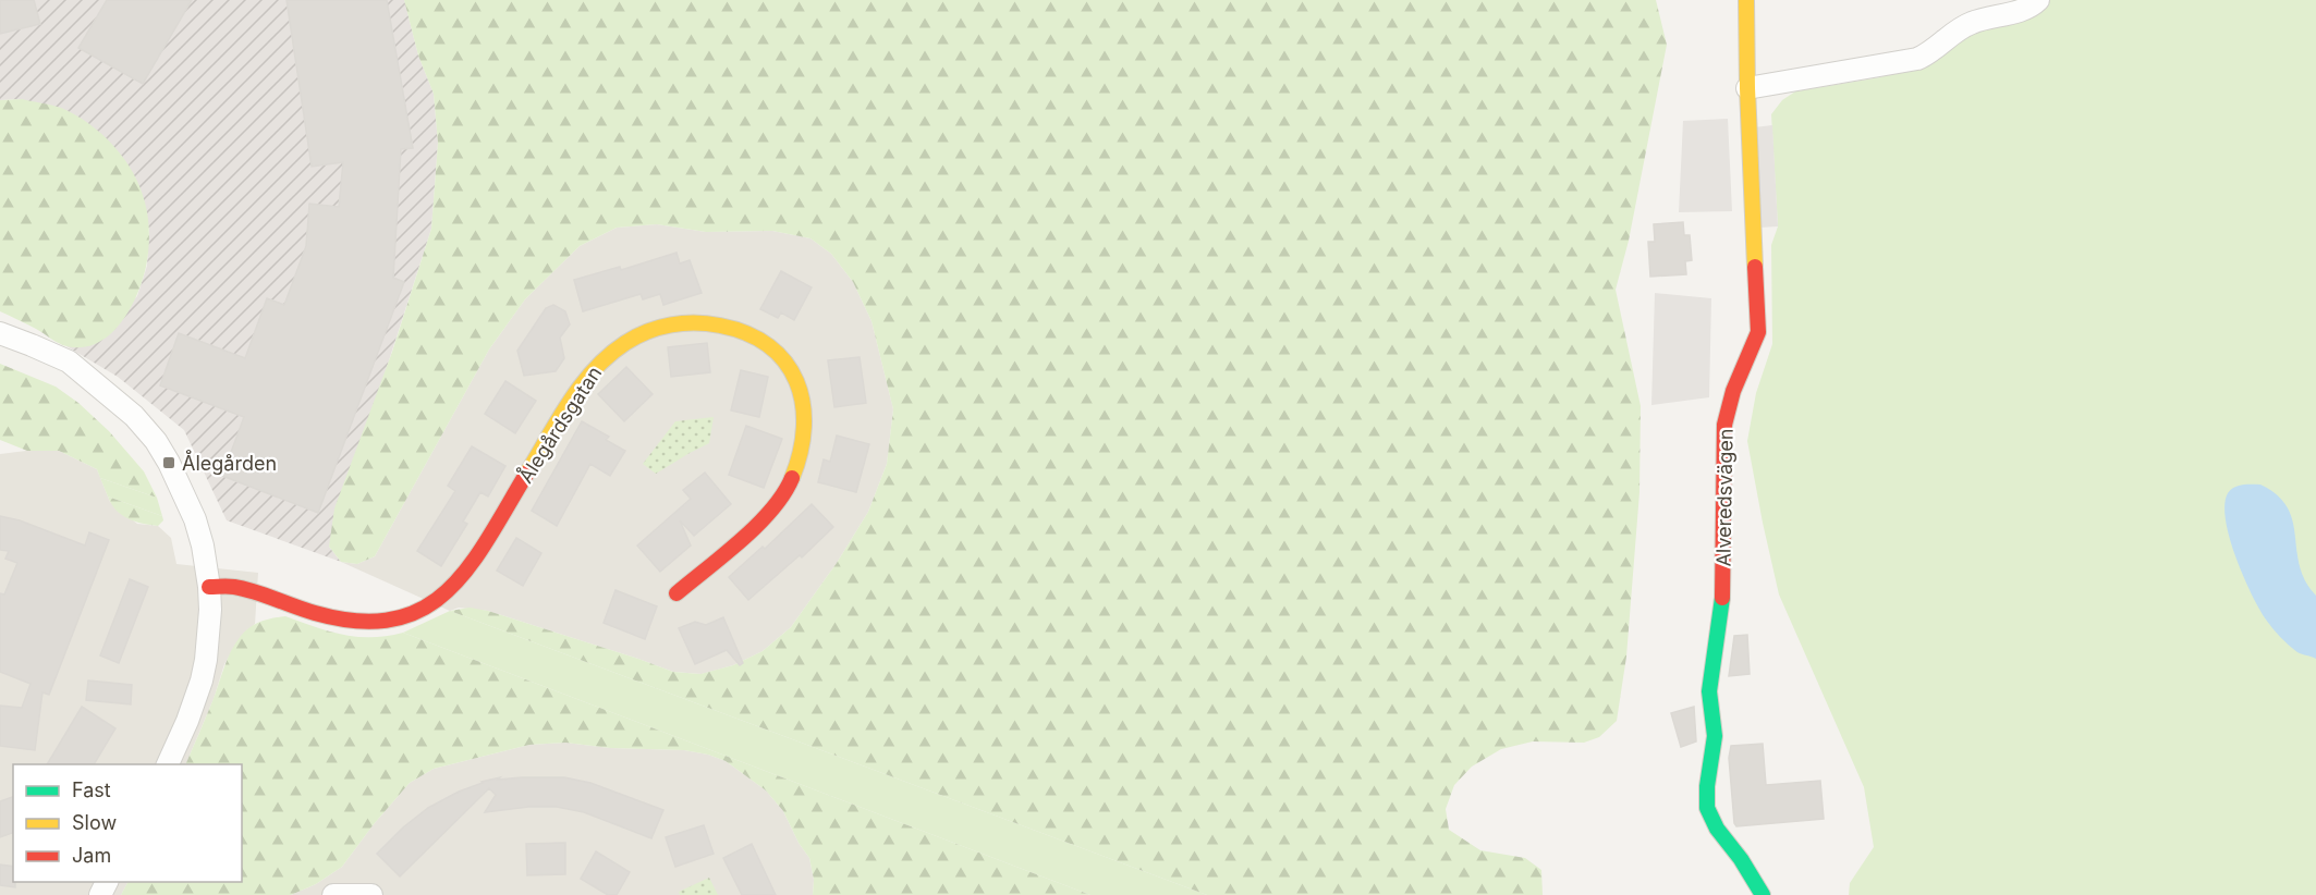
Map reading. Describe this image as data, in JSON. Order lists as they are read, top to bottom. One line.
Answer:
{"streets":{"street":["Ålegårdsgatan","Alveredsvägen"]},"places":{"transit":["Ålegården"]},"legend":["Fast","Slow","Jam"]}
